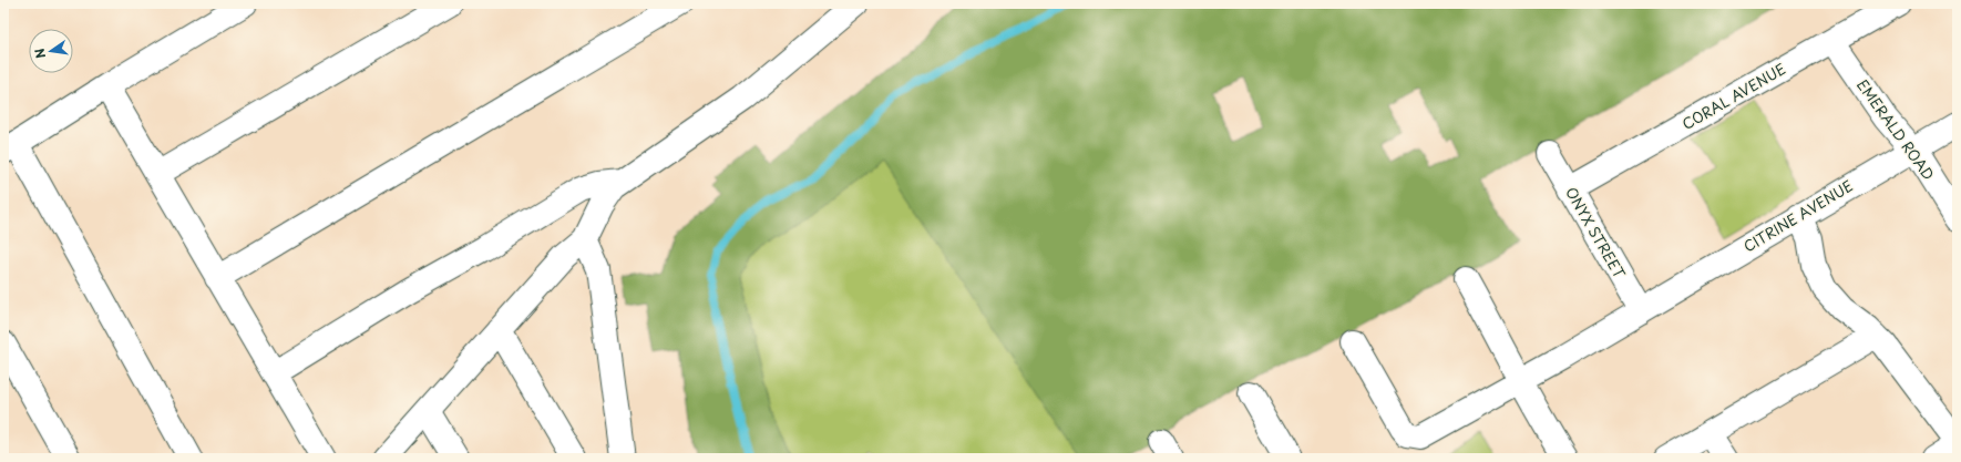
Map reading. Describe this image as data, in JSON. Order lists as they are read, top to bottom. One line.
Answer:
{"streets":{"street":["CORAL AVENUE","EMERALD ROAD","CITRINE AVENUE","ONYX STREET"]},"crossings":[["CORAL AVENUE","EMERALD ROAD"],["CORAL AVENUE","ONYX STREET"],["EMERALD ROAD","CITRINE AVENUE"],["CITRINE AVENUE","ONYX STREET"]],"north":"left"}
